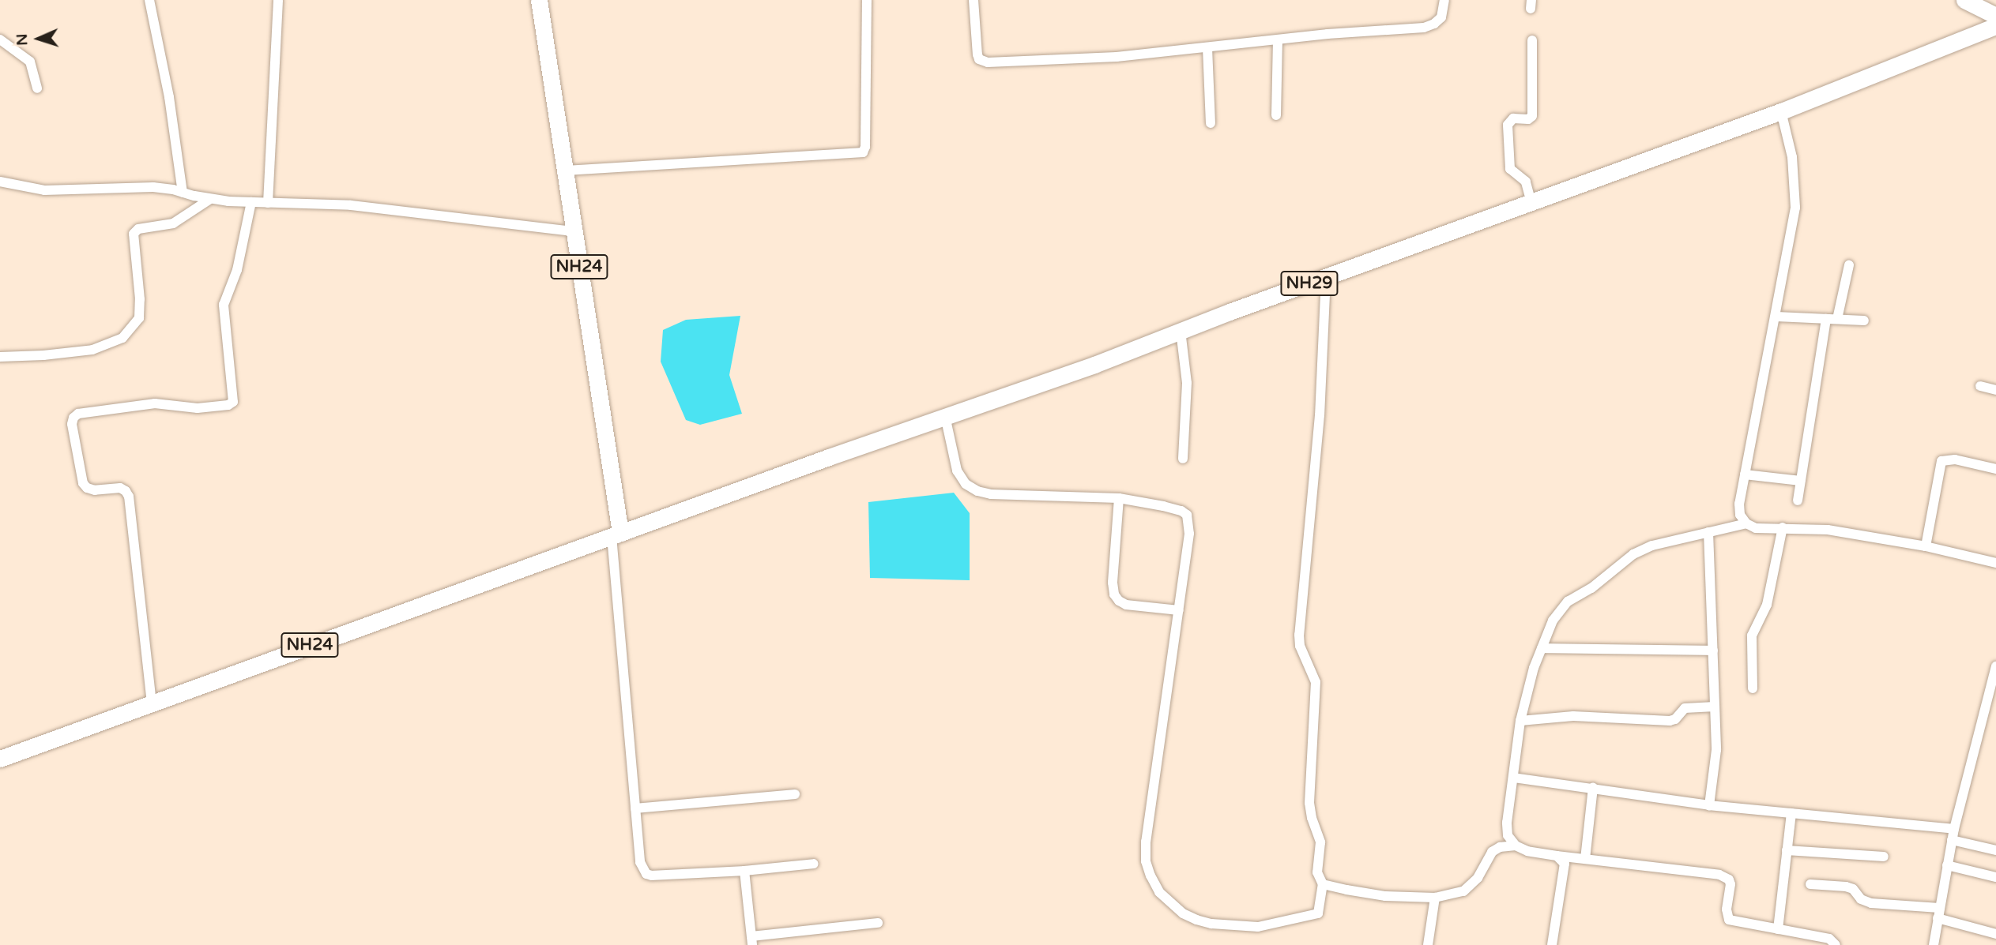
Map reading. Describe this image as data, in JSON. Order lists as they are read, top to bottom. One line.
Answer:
{"streets":{"highway":["NH24","NH29"]},"crossings":[["NH24","NH29"]],"north":"left"}
